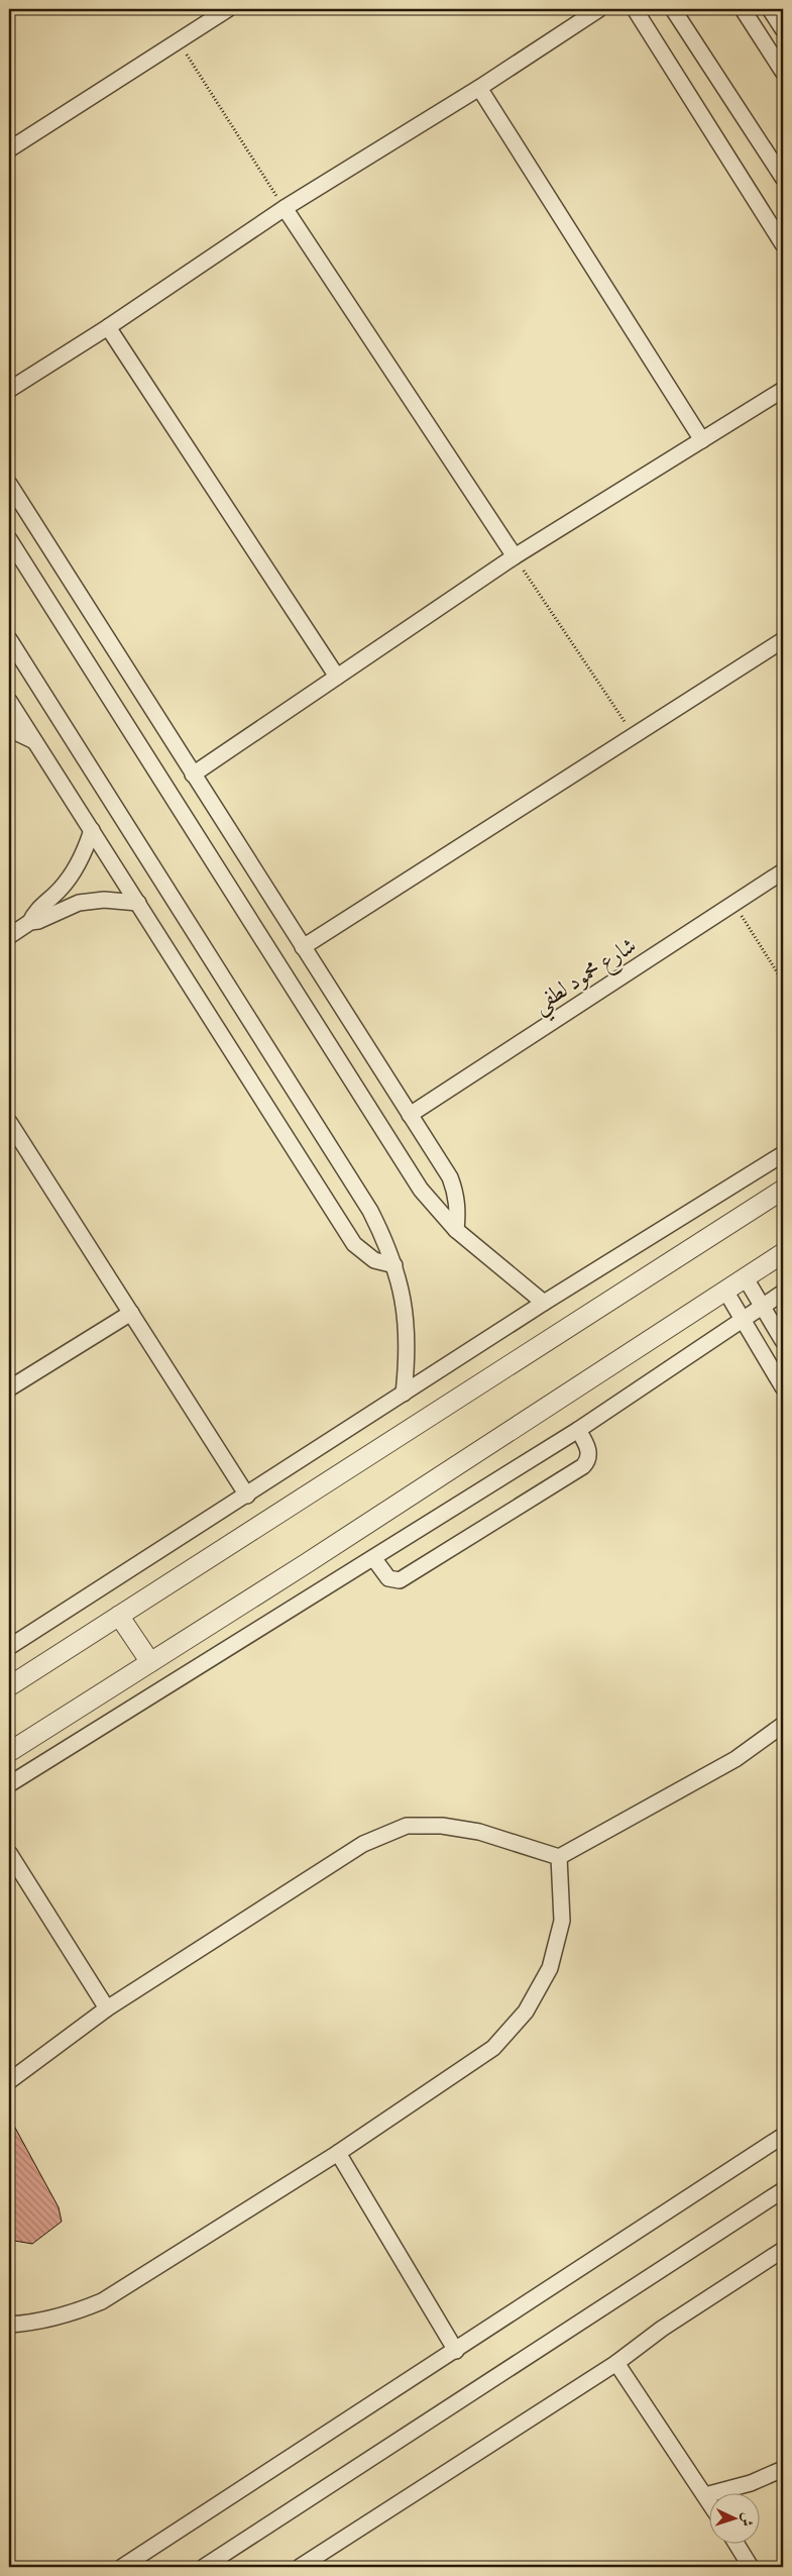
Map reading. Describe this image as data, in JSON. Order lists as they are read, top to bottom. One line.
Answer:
{"streets":{"street":["شارع محمود لطفي"]},"north":"right"}
